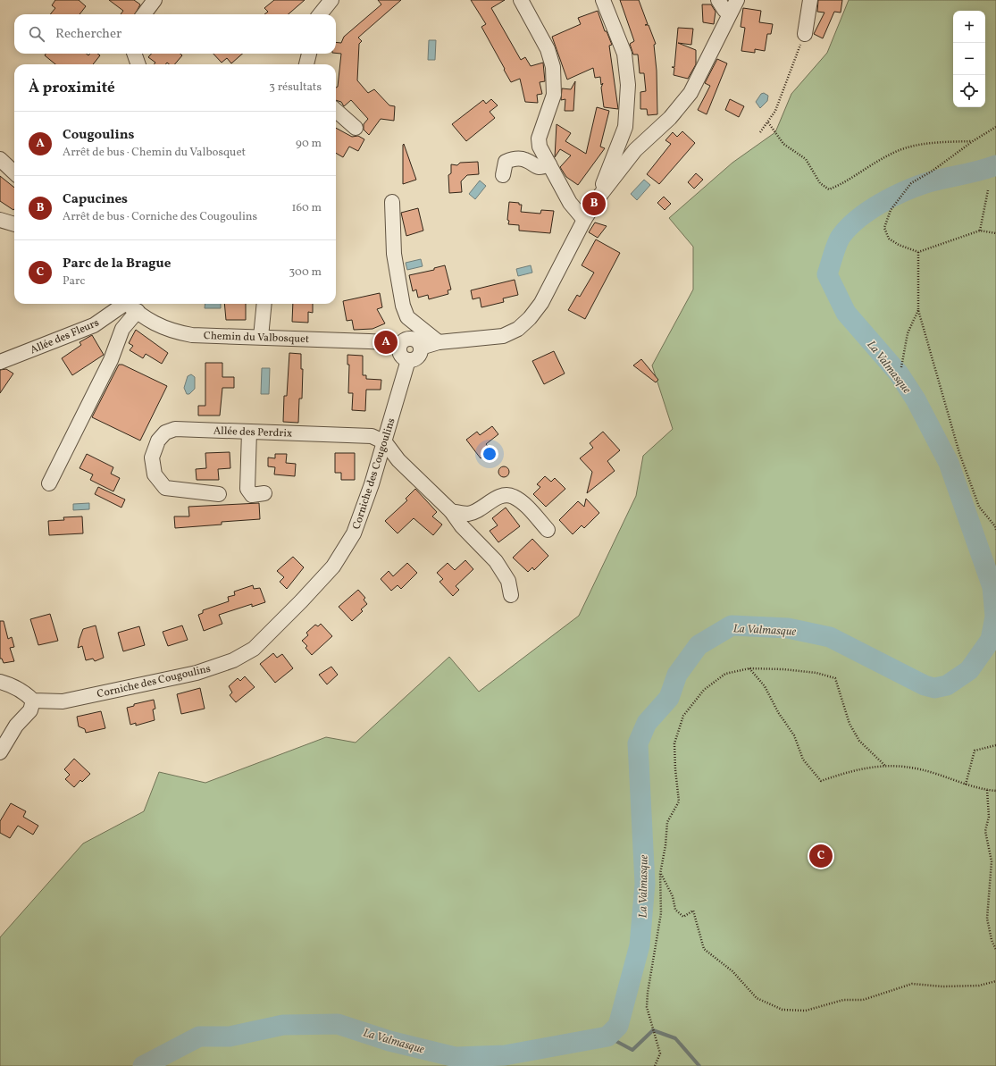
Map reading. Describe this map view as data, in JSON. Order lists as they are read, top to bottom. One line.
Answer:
{"streets":{"street":["Allée des Fleurs","Chemin du Valbosquet","Allée des Perdrix","Corniche des Cougoulins"]},"crossings":[["Chemin du Valbosquet","Corniche des Cougoulins"],["Allée des Perdrix","Corniche des Cougoulins"]],"water":["La Valmasque"],"page":{"map_buttons":["+","−"],"search":"Rechercher","heading":["À proximité","3 résultats"],"list":[{"mark":"A","name":"Cougoulins","note":"Arrêt de bus · Chemin du Valbosquet","value":"90 m"},{"mark":"B","name":"Capucines","note":"Arrêt de bus · Corniche des Cougoulins","value":"160 m"},{"mark":"C","name":"Parc de la Brague","note":"Parc","value":"300 m"}],"pins":["B","A","C"]}}
